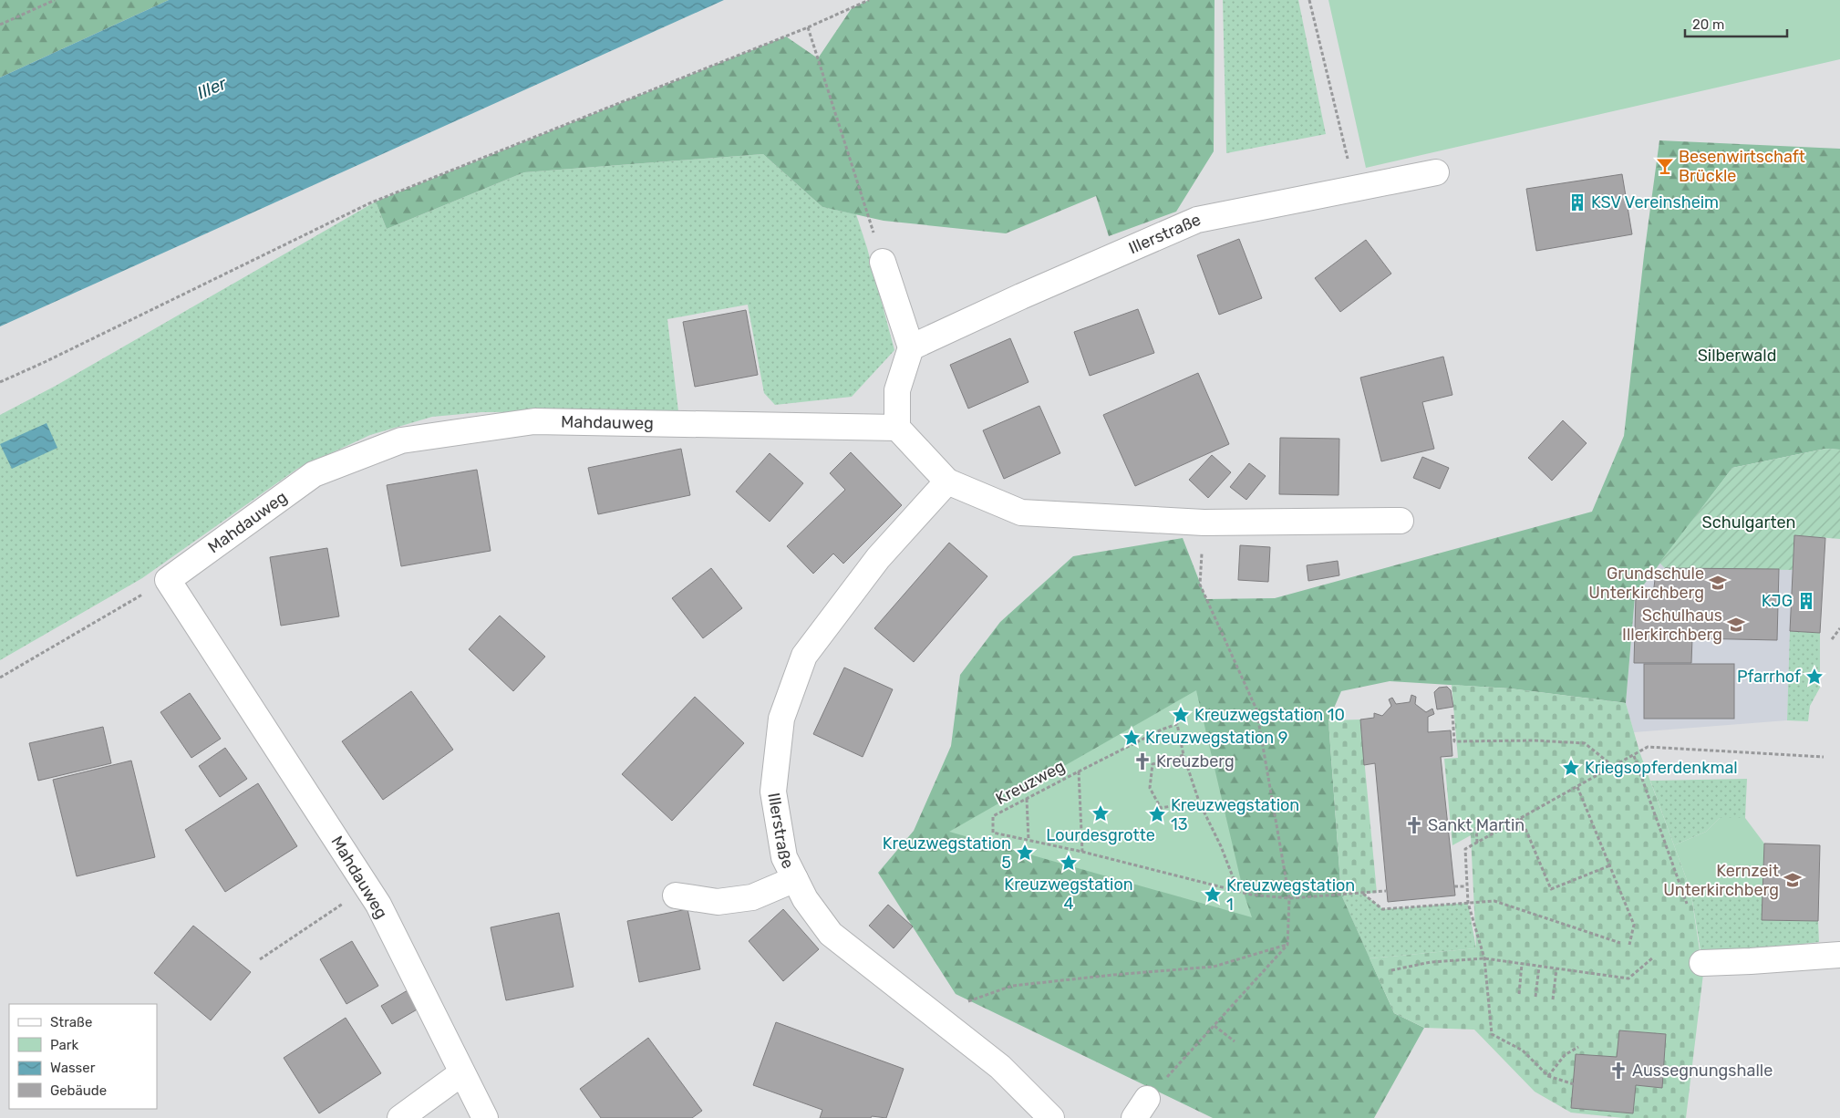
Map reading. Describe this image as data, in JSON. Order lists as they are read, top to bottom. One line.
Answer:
{"streets":{"street":["Illerstraße","Mahdauweg"],"path":["Kreuzweg"]},"water":["Iller"],"parks":["Silberwald","Schulgarten"],"places":{"bar":["Besenwirtschaft Brückle"],"building":["KSV Vereinsheim","KJG"],"school or university":["Grundschule Unterkirchberg","Schulhaus Illerkirchberg","Kernzeit Unterkirchberg"],"place":["Pfarrhof","Kreuzwegstation 10","Kreuzwegstation 9","Kriegsopferdenkmal","Lourdesgrotte","Kreuzwegstation 13","Kreuzwegstation 5","Kreuzwegstation 4","Kreuzwegstation 1"],"church":["Kreuzberg","Sankt Martin","Aussegnungshalle"]},"legend":["Straße","Park","Wasser","Gebäude"],"scale_bar":"20 m"}
